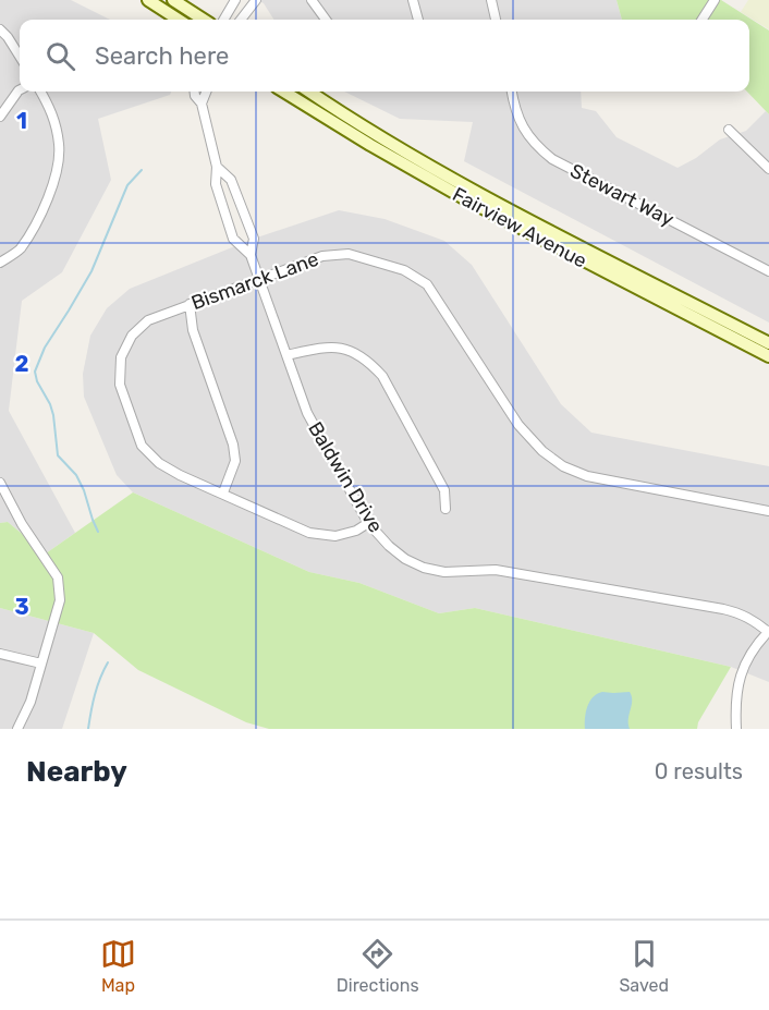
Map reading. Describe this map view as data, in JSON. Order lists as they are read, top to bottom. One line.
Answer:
{"streets":{"street":["Stewart Way","Fairview Avenue","Bismarck Lane","Baldwin Drive"]},"crossings":[["Bismarck Lane","Baldwin Drive"]],"page":{"search":"Search here","heading":["Nearby","0 results"],"nav":["Map","Directions","Saved"]},"grid":{"rows":["1","2","3"]}}
